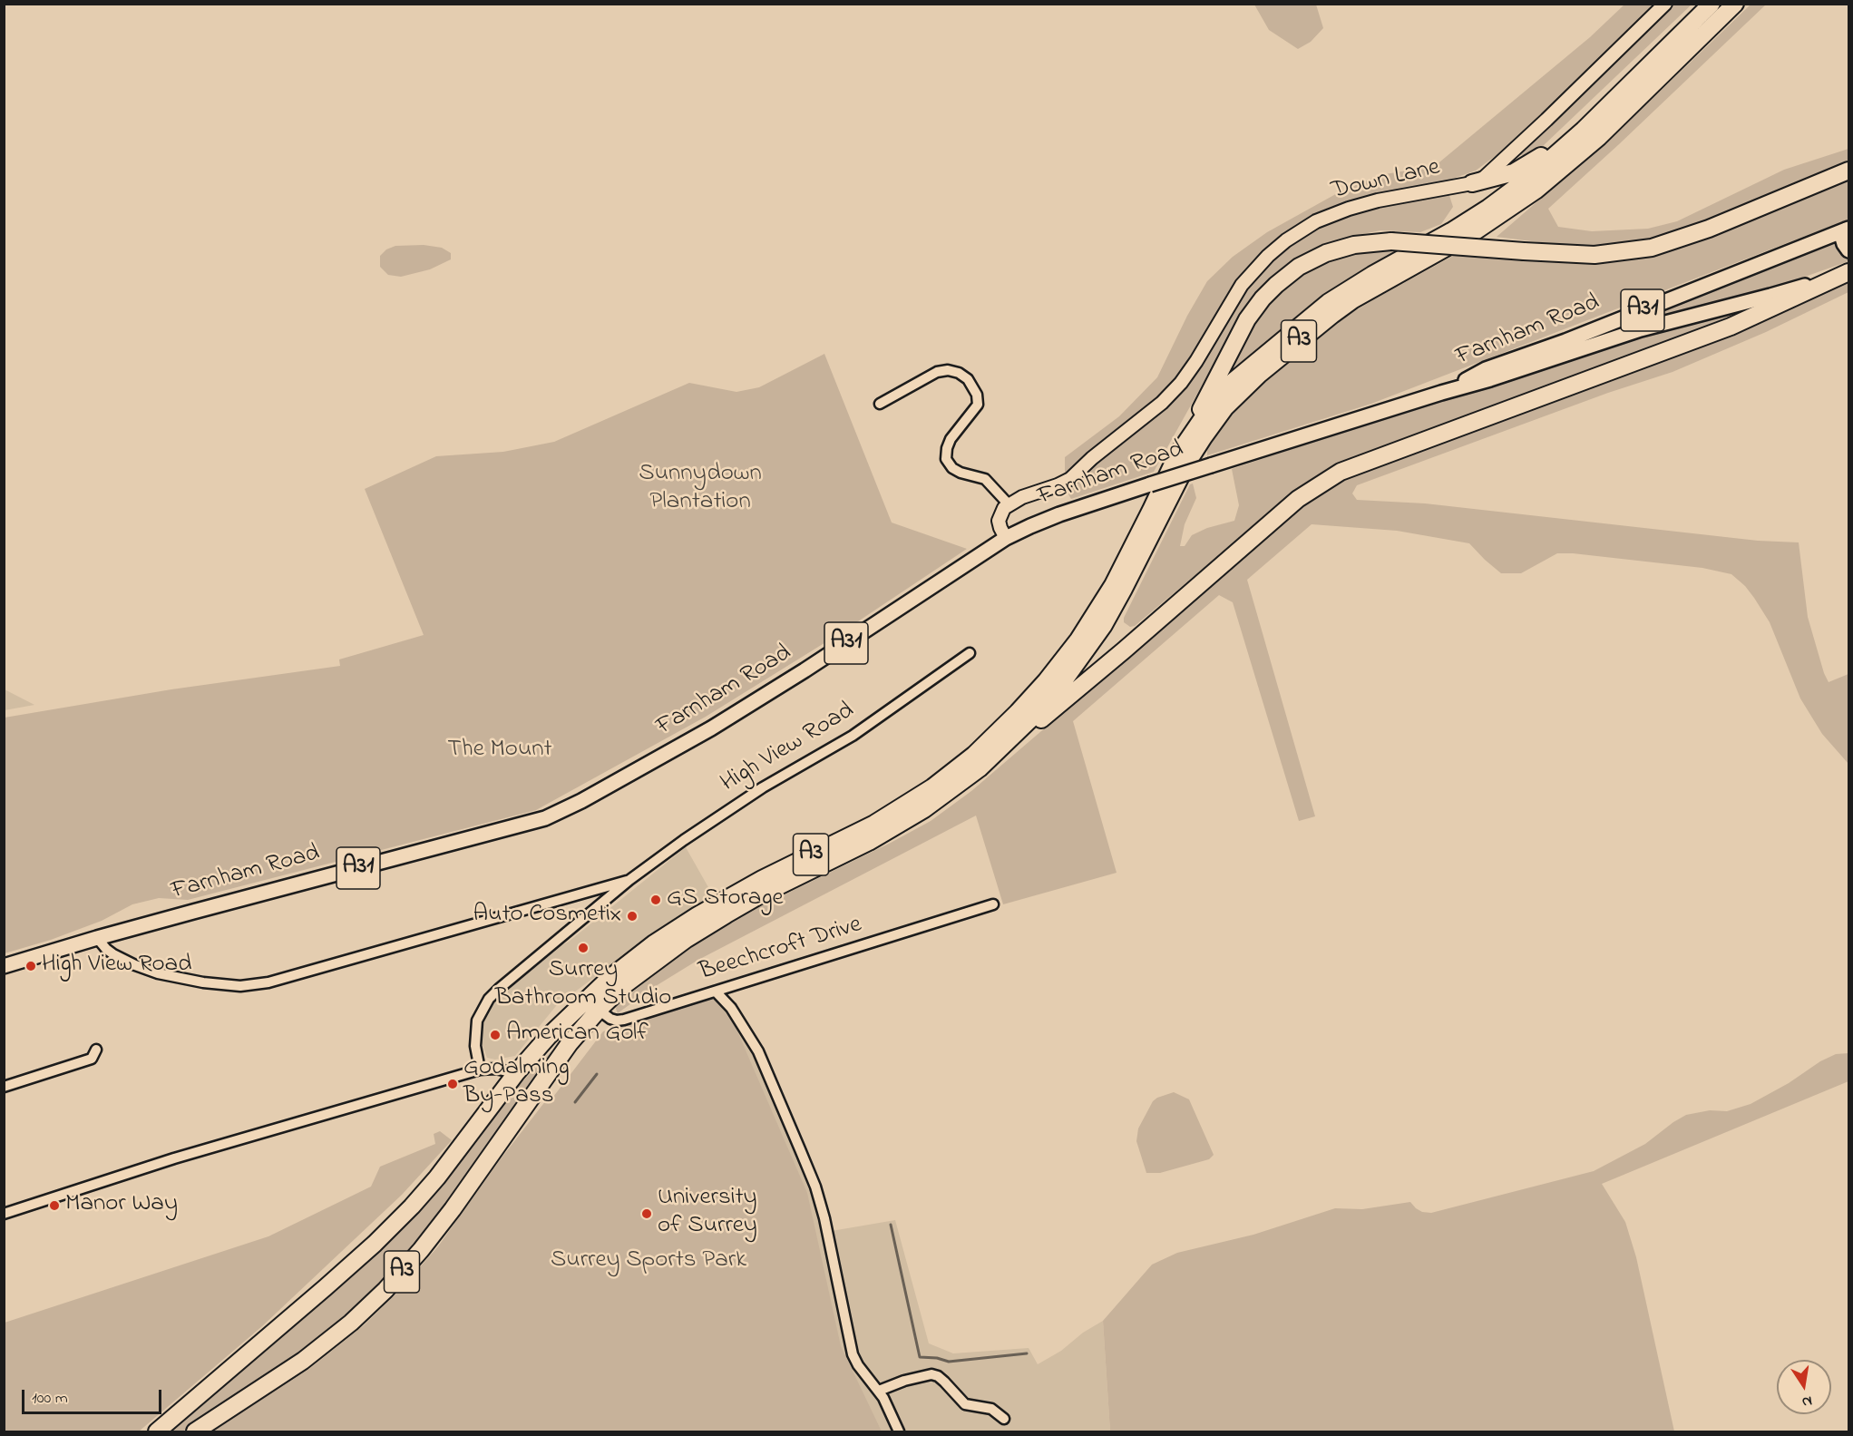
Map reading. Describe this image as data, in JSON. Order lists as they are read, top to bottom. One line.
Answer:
{"streets":{"highway":["A31","A3"],"main road":["Farnham Road"],"street":["Down Lane","High View Road","Beechcroft Drive"]},"crossings":[["A31","Farnham Road"],["A31","A3"],["Farnham Road","A3"],["Farnham Road","High View Road"],["A3","Beechcroft Drive"]],"parks":["Sunnydown Plantation","The Mount","Surrey Sports Park"],"places":["GS Storage","Auto Cosmetix","Surrey Bathroom Studio","High View Road","American Golf","Godalming By-Pass","Manor Way","University of Surrey"],"scale_bar":"100 m","north":"bottom"}
